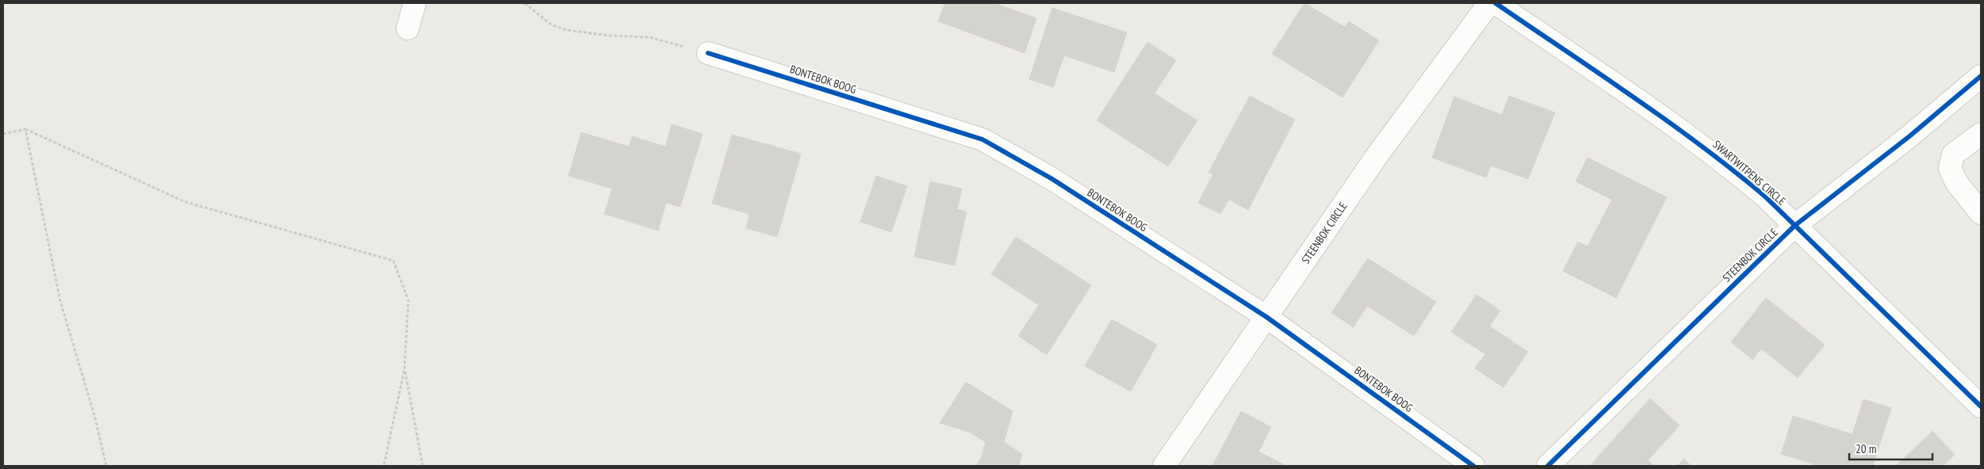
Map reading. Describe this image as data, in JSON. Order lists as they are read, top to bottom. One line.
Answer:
{"streets":{"street":["BONTEBOK BOOG","SWARTWITPENS CIRCLE","STEENBOK CIRCLE"]},"crossings":[["BONTEBOK BOOG","STEENBOK CIRCLE"],["SWARTWITPENS CIRCLE","STEENBOK CIRCLE"]],"scale_bar":"20 m"}
